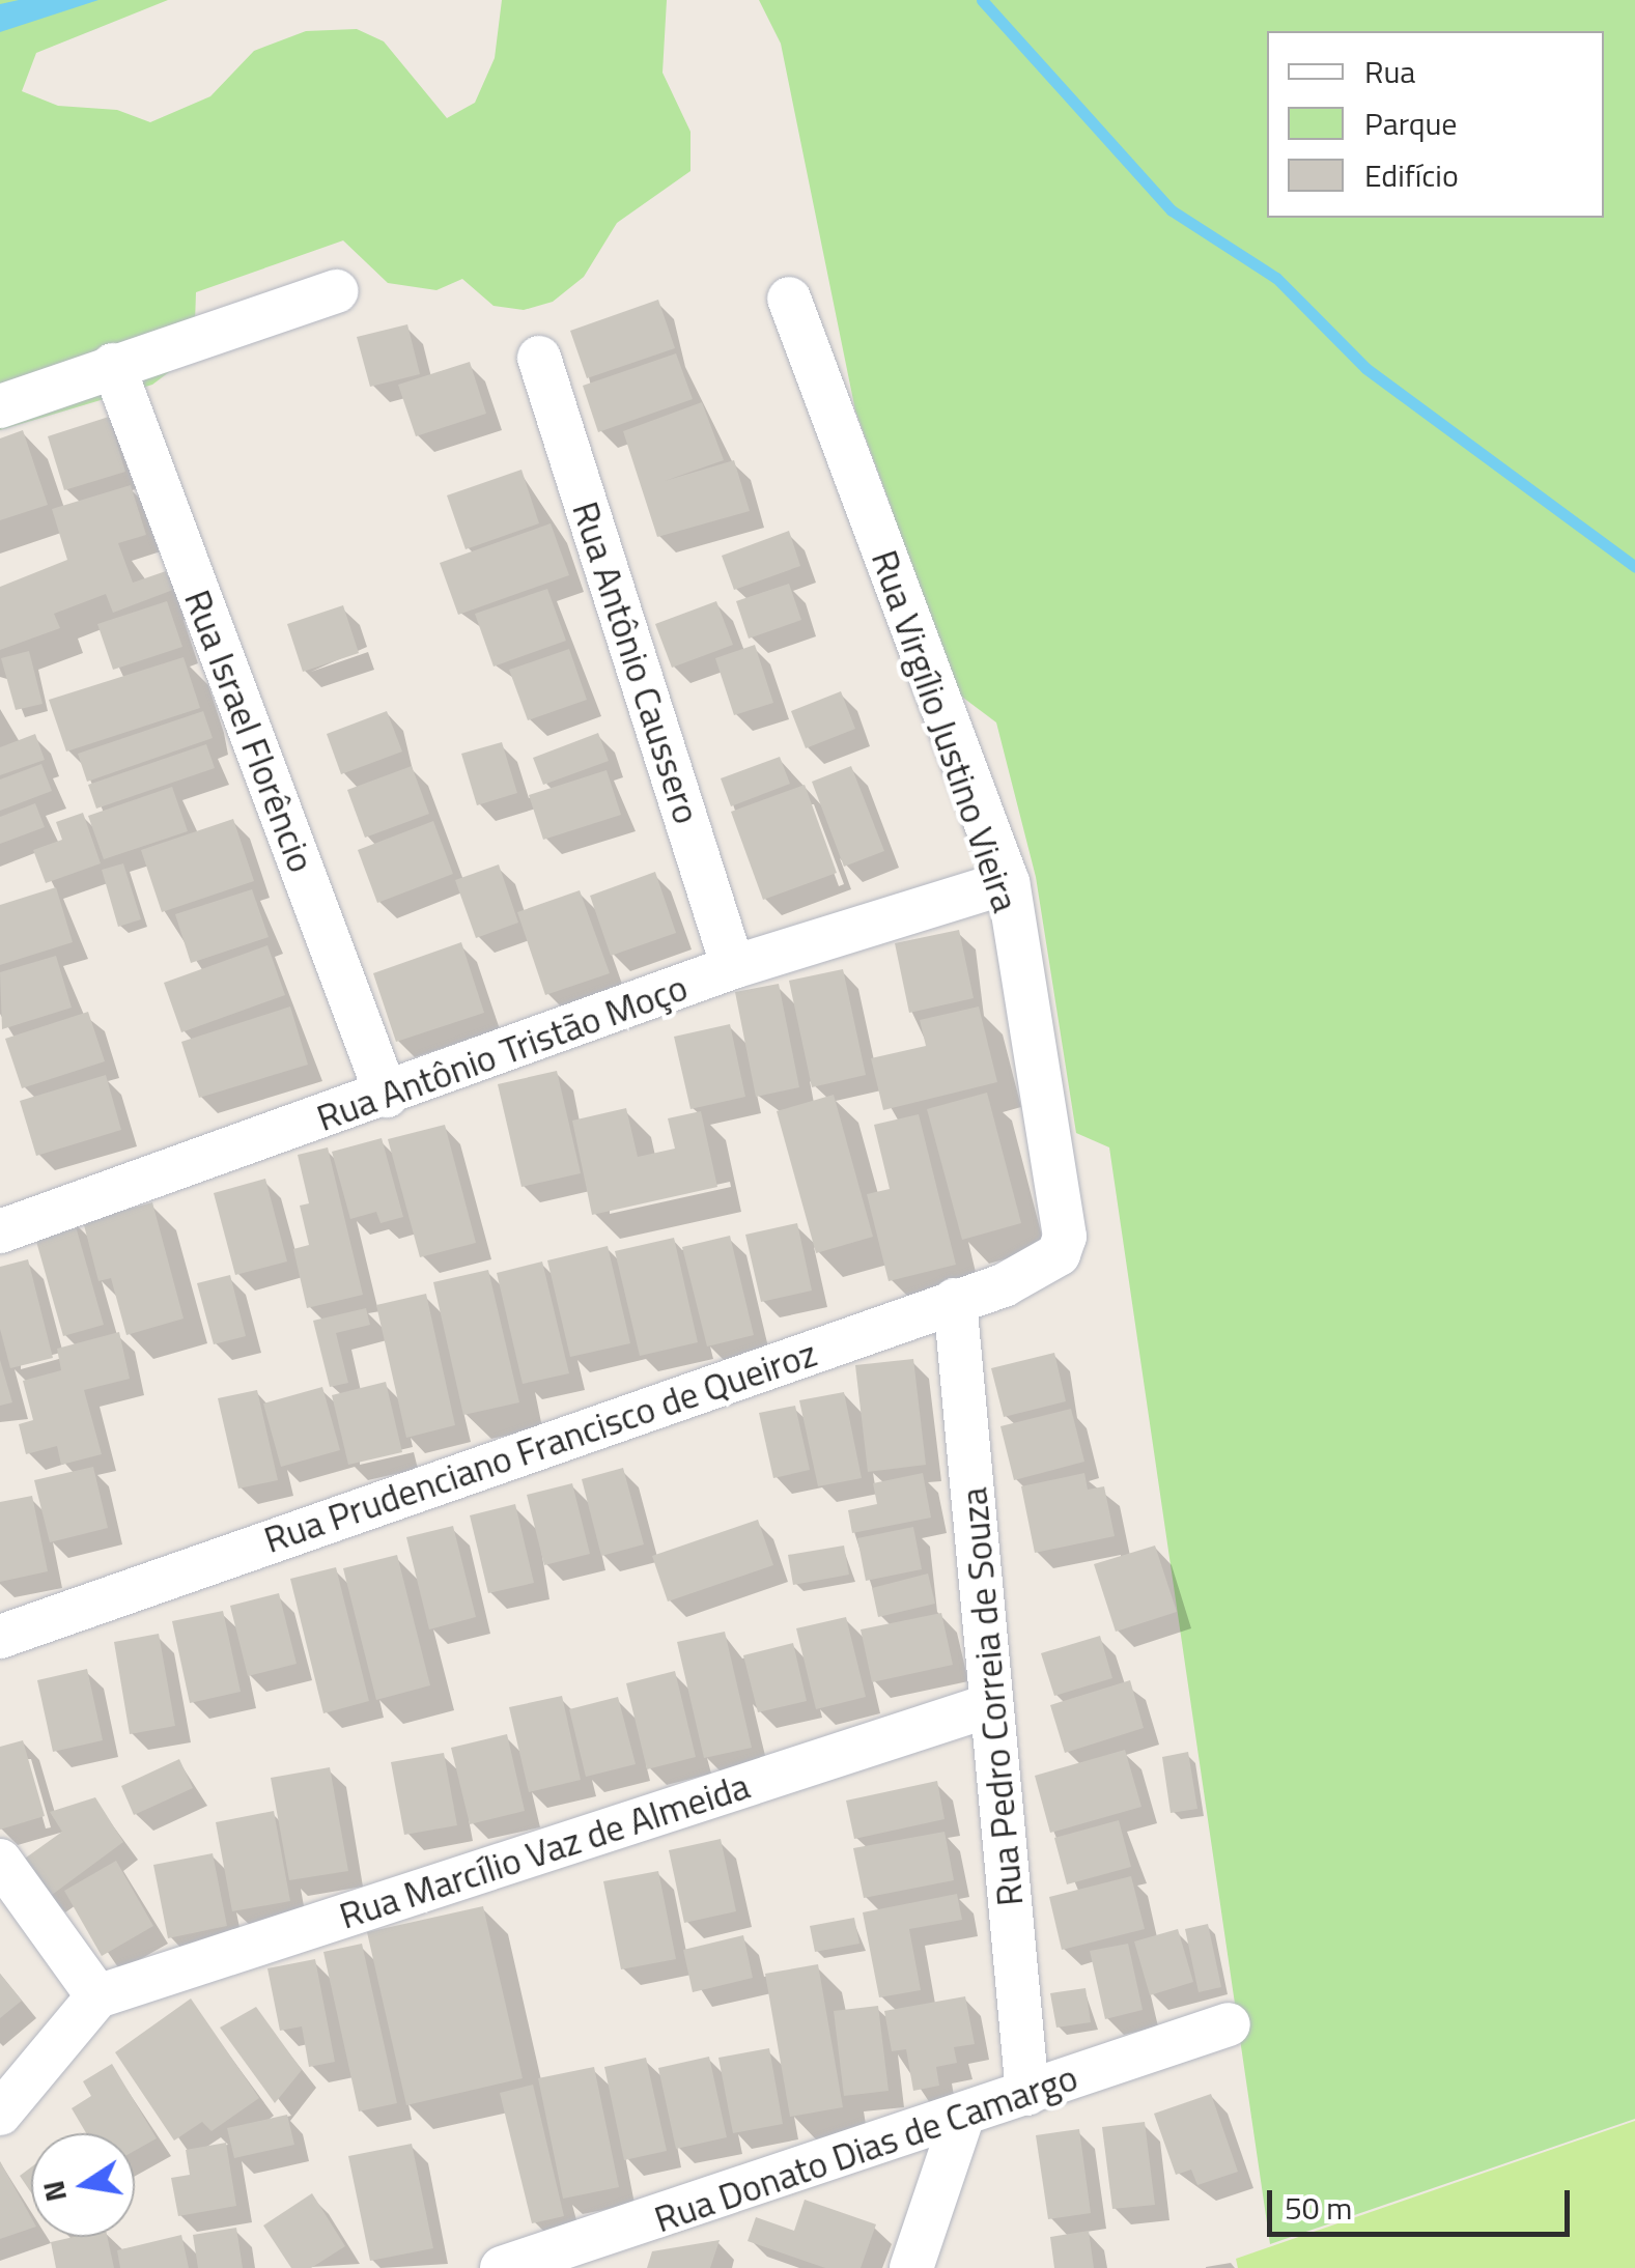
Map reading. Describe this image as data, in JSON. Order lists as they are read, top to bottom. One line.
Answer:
{"streets":{"street":["Rua Antônio Caussero","Rua Israel Florêncio","Rua Virgílio Justino Vieira","Rua Antônio Tristão Moço","Rua Prudenciano Francisco de Queiroz","Rua Pedro Correia de Souza","Rua Marcílio Vaz de Almeida","Rua Donato Dias de Camargo"]},"crossings":[["Rua Antônio Caussero","Rua Antônio Tristão Moço"],["Rua Israel Florêncio","Rua Antônio Tristão Moço"],["Rua Virgílio Justino Vieira","Rua Antônio Tristão Moço"],["Rua Virgílio Justino Vieira","Rua Prudenciano Francisco de Queiroz"],["Rua Prudenciano Francisco de Queiroz","Rua Pedro Correia de Souza"],["Rua Pedro Correia de Souza","Rua Marcílio Vaz de Almeida"],["Rua Pedro Correia de Souza","Rua Donato Dias de Camargo"]],"legend":["Rua","Parque","Edifício"],"scale_bar":"50 m","north":"left"}
